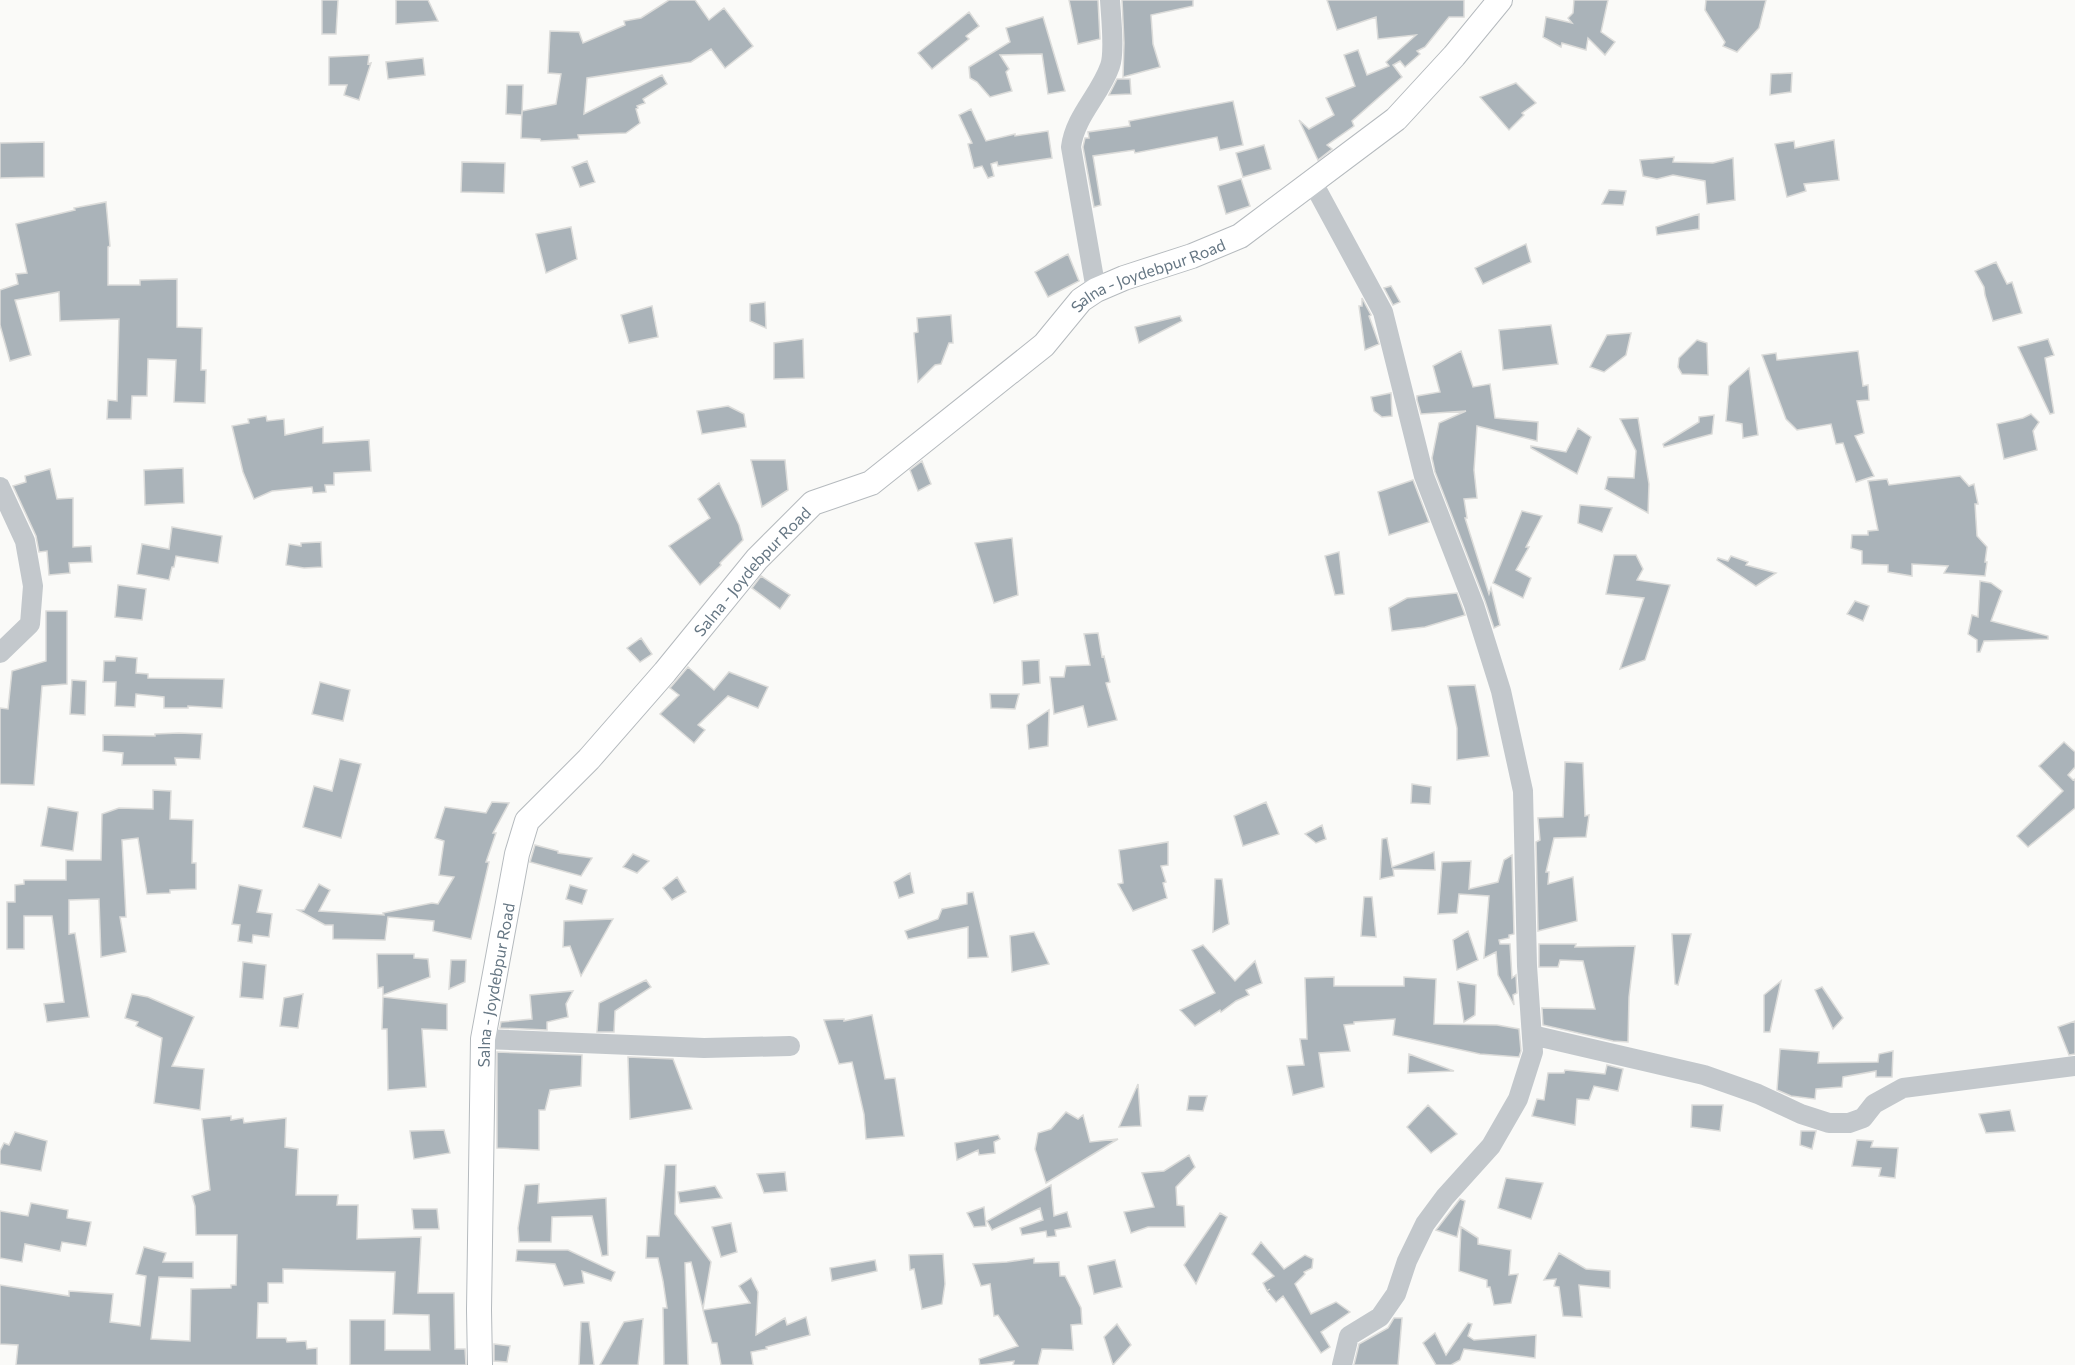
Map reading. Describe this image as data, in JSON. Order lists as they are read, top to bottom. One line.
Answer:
{"streets":{"main road":["Salna - Joydebpur Road"]}}
